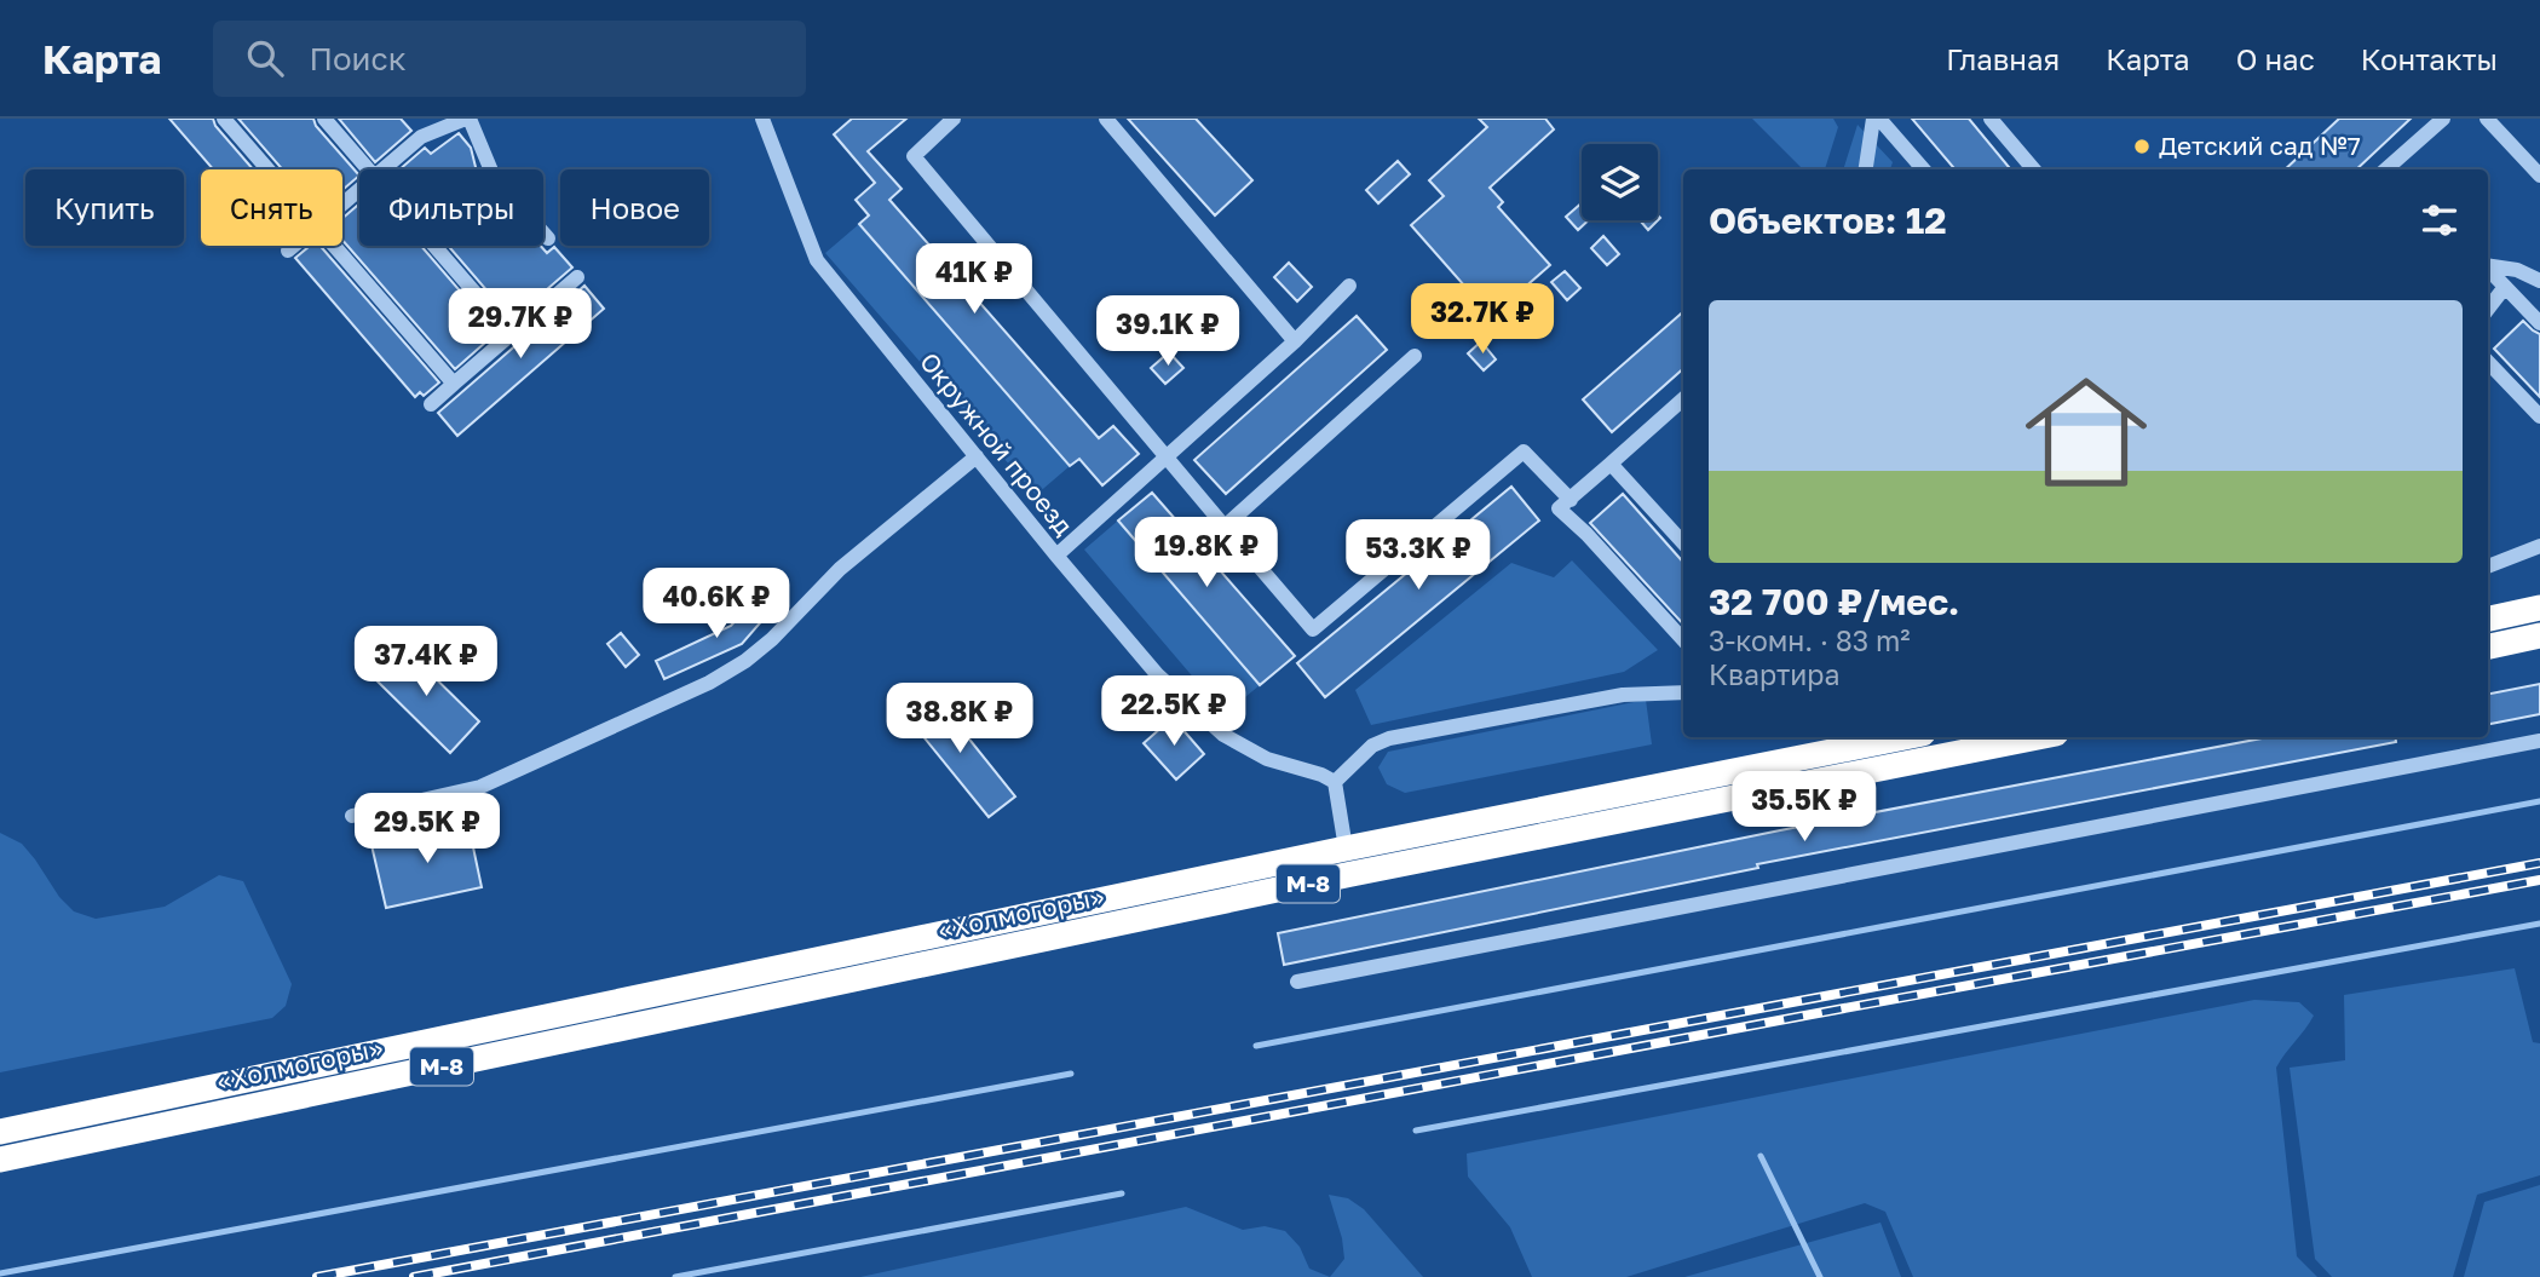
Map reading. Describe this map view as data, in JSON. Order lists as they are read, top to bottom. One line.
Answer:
{"streets":{"highway":["М-8","«Холмогоры»"],"street":["Окружной проезд"]},"places":["Детский сад №7"],"page":{"header":"Карта","search":"Поиск","nav":["Главная","Карта","О нас","Контакты"],"chip":["Купить","Снять","Фильтры","Новое"],"heading":"Объектов: 12","price":["41K ₽","32.7K ₽","29.7K ₽","39.1K ₽","19.8K ₽","53.3K ₽","40.6K ₽","37.4K ₽","22.5K ₽","38.8K ₽","35.5K ₽","29.5K ₽"],"list":[{"name":"32 700 ₽/мес.","note":"3-комн. · 83 m² · Квартира"}]}}
